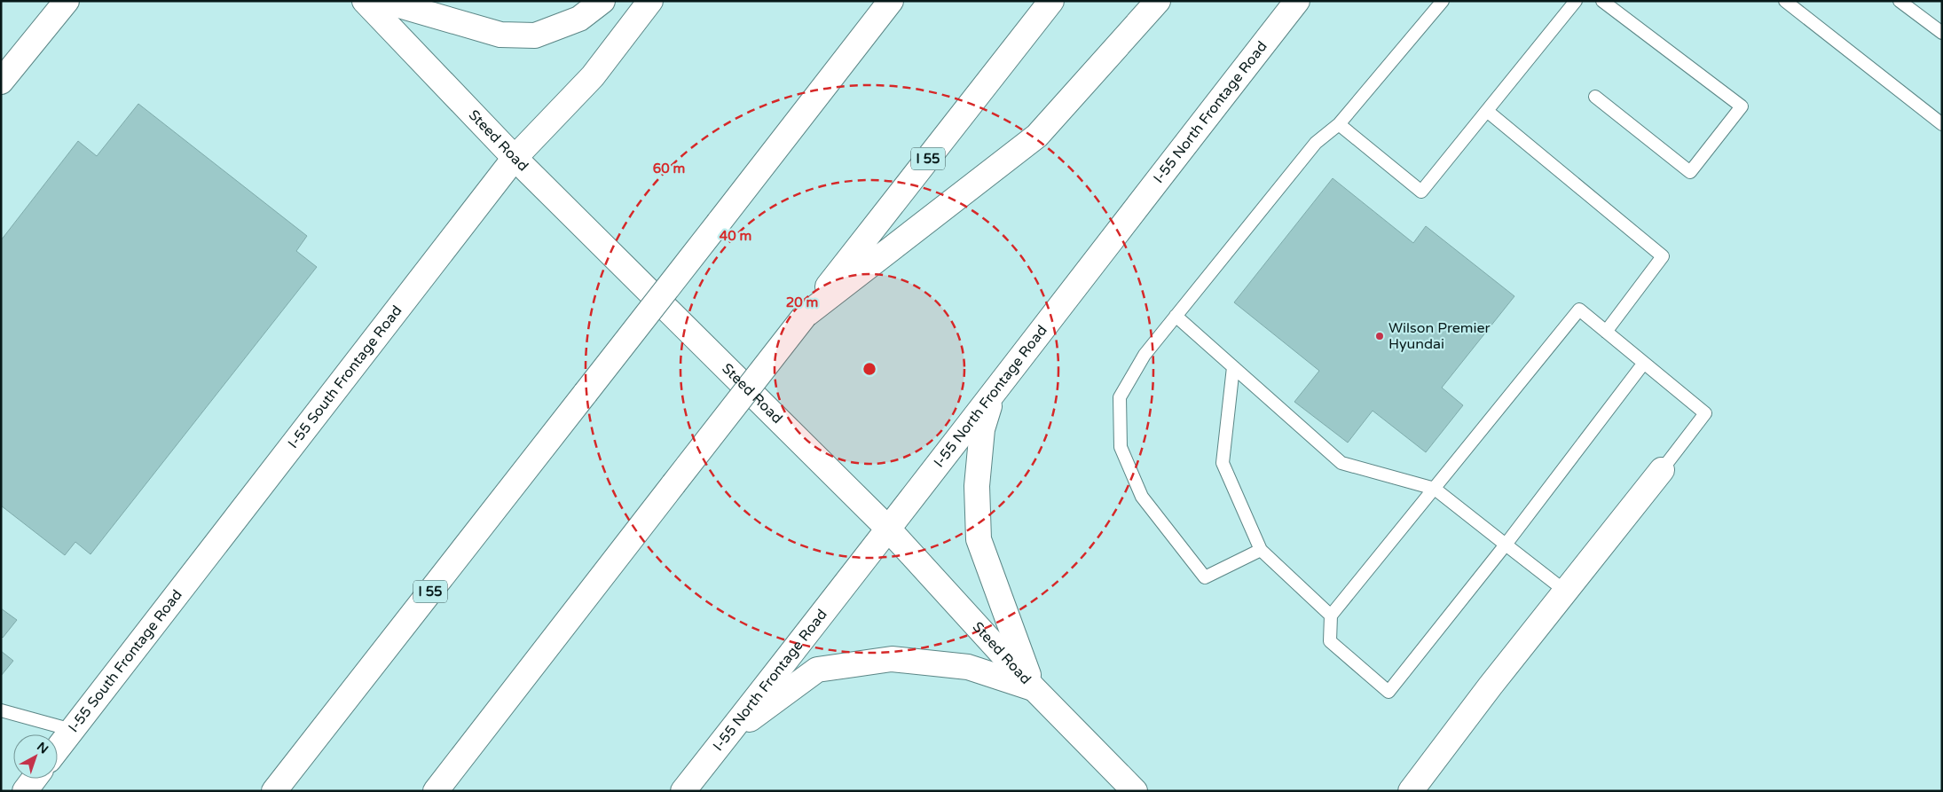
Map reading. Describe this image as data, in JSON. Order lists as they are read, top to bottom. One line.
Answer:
{"streets":{"main road":["I-55 North Frontage Road","Steed Road","I 55","I-55 South Frontage Road"]},"crossings":[["I-55 North Frontage Road","Steed Road"],["Steed Road","I-55 South Frontage Road"]],"places":["Wilson Premier Hyundai"],"north":"top right","rings":["60 m","40 m","20 m"]}
